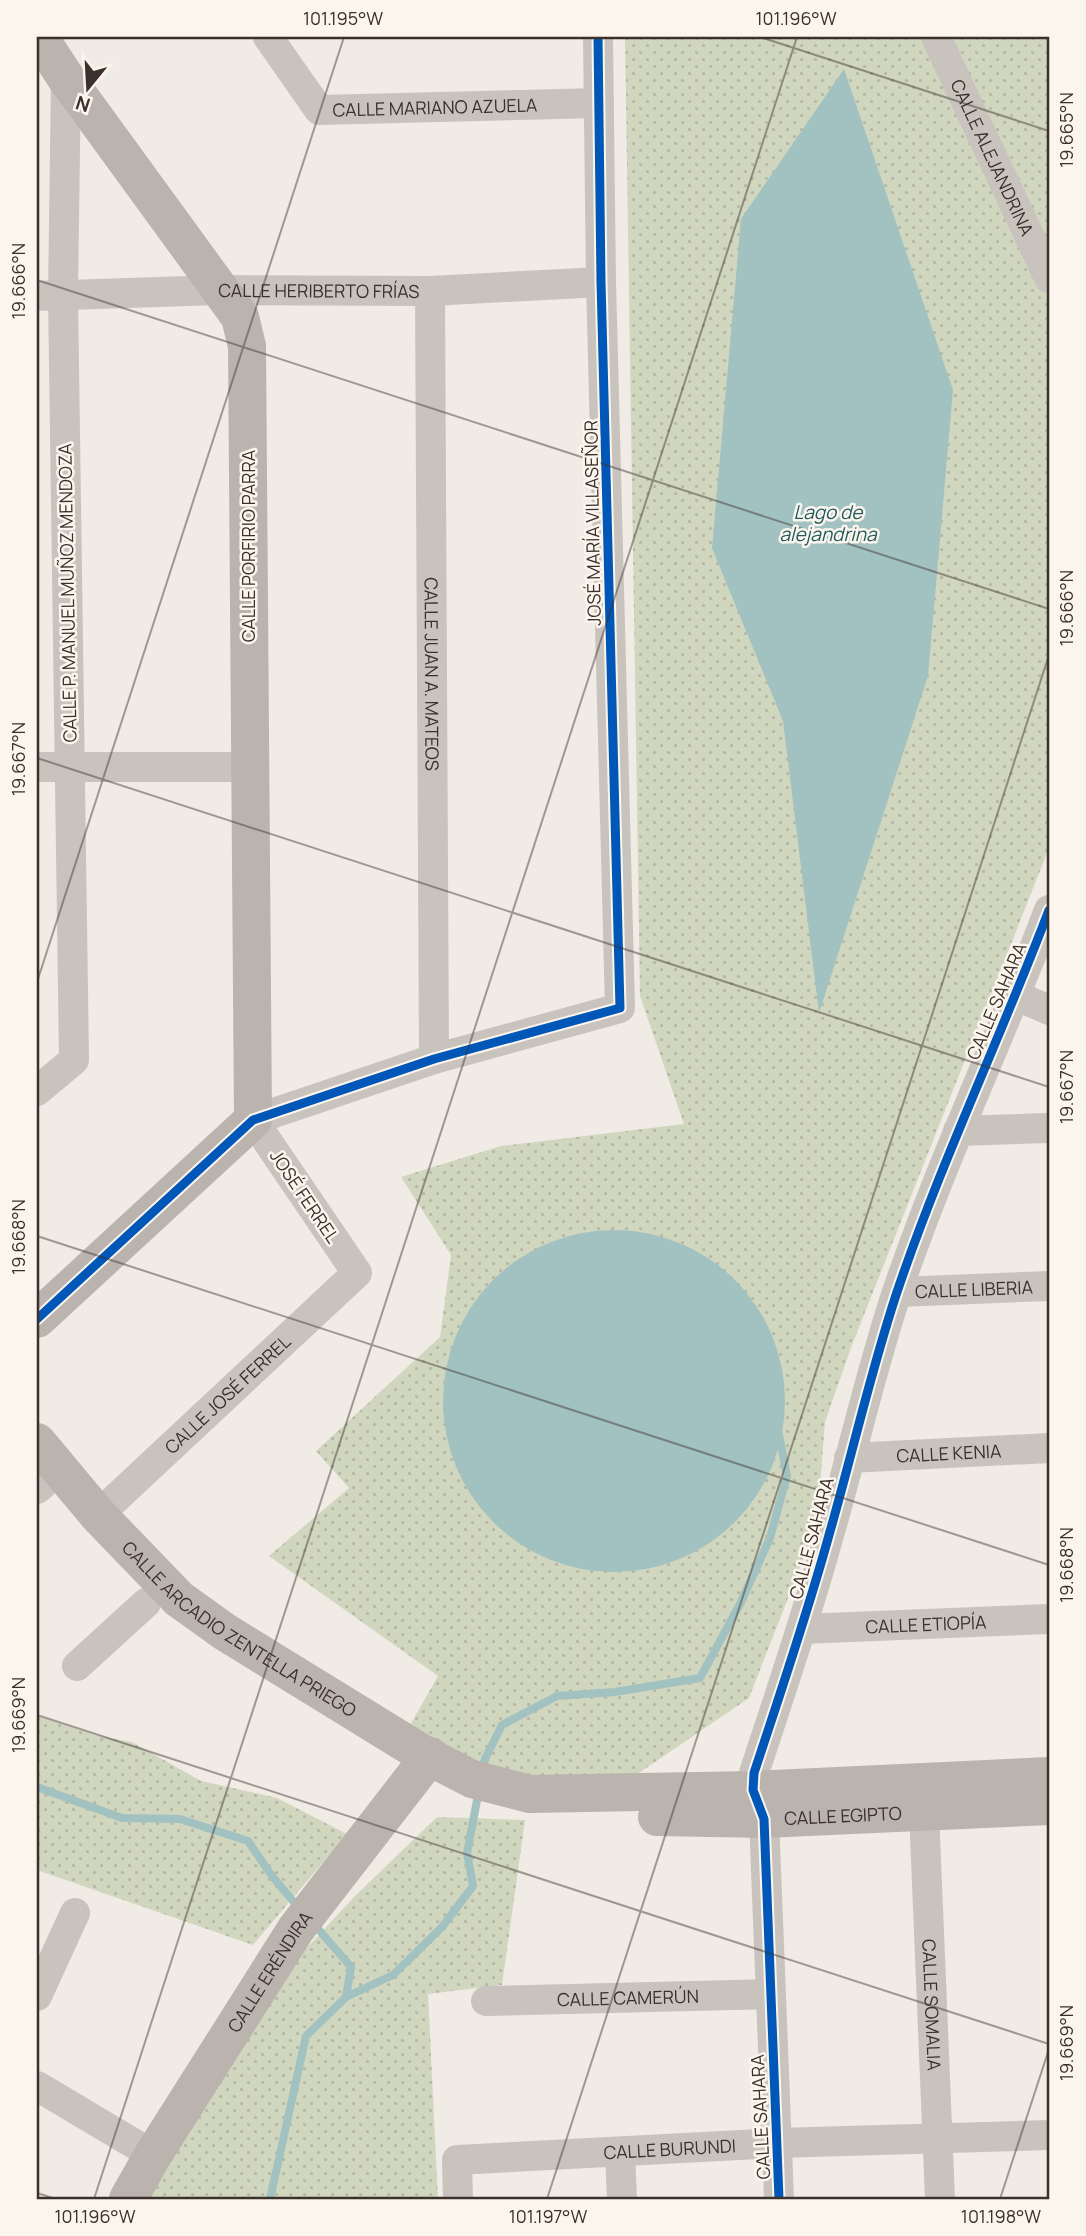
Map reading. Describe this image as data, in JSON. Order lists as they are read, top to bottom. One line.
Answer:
{"streets":{"street":["CALLE MARIANO AZUELA","CALLE ALEJANDRINA","CALLE HERIBERTO FRÍAS","JOSÉ MARÍA VILLASEÑOR","CALLE PORFIRIO PARRA","CALLE P. MANUEL MUÑOZ MENDOZA","CALLE JUAN A. MATEOS","CALLE SAHARA","JOSÉ FERREL","CALLE LIBERIA","CALLE JOSÉ FERREL","CALLE KENIA","CALLE ETIOPÍA","CALLE ARCADIO ZENTELLA PRIEGO","CALLE EGIPTO","CALLE ERÉNDIRA","CALLE CAMERÚN","CALLE SOMALIA","CALLE BURUNDI"]},"crossings":[["CALLE MARIANO AZUELA","JOSÉ MARÍA VILLASEÑOR"],["CALLE HERIBERTO FRÍAS","JOSÉ MARÍA VILLASEÑOR"],["CALLE HERIBERTO FRÍAS","CALLE PORFIRIO PARRA"],["CALLE HERIBERTO FRÍAS","CALLE P. MANUEL MUÑOZ MENDOZA"],["CALLE HERIBERTO FRÍAS","CALLE JUAN A. MATEOS"],["JOSÉ MARÍA VILLASEÑOR","CALLE JUAN A. MATEOS"],["CALLE PORFIRIO PARRA","CALLE P. MANUEL MUÑOZ MENDOZA"],["CALLE PORFIRIO PARRA","JOSÉ FERREL"],["CALLE SAHARA","CALLE LIBERIA"],["CALLE SAHARA","CALLE KENIA"],["CALLE SAHARA","CALLE ETIOPÍA"],["CALLE SAHARA","CALLE EGIPTO"],["CALLE SAHARA","CALLE CAMERÚN"],["CALLE SAHARA","CALLE BURUNDI"],["JOSÉ FERREL","CALLE JOSÉ FERREL"],["CALLE JOSÉ FERREL","CALLE ARCADIO ZENTELLA PRIEGO"],["CALLE ARCADIO ZENTELLA PRIEGO","CALLE EGIPTO"],["CALLE ARCADIO ZENTELLA PRIEGO","CALLE ERÉNDIRA"],["CALLE EGIPTO","CALLE SOMALIA"],["CALLE SOMALIA","CALLE BURUNDI"]],"water":["Lago de alejandrina"],"north":"bottom","coordinates":["101.195°W","101.196°W","19.665°N","19.666°N","19.667°N","19.668°N","19.669°N","101.197°W","101.198°W"]}
